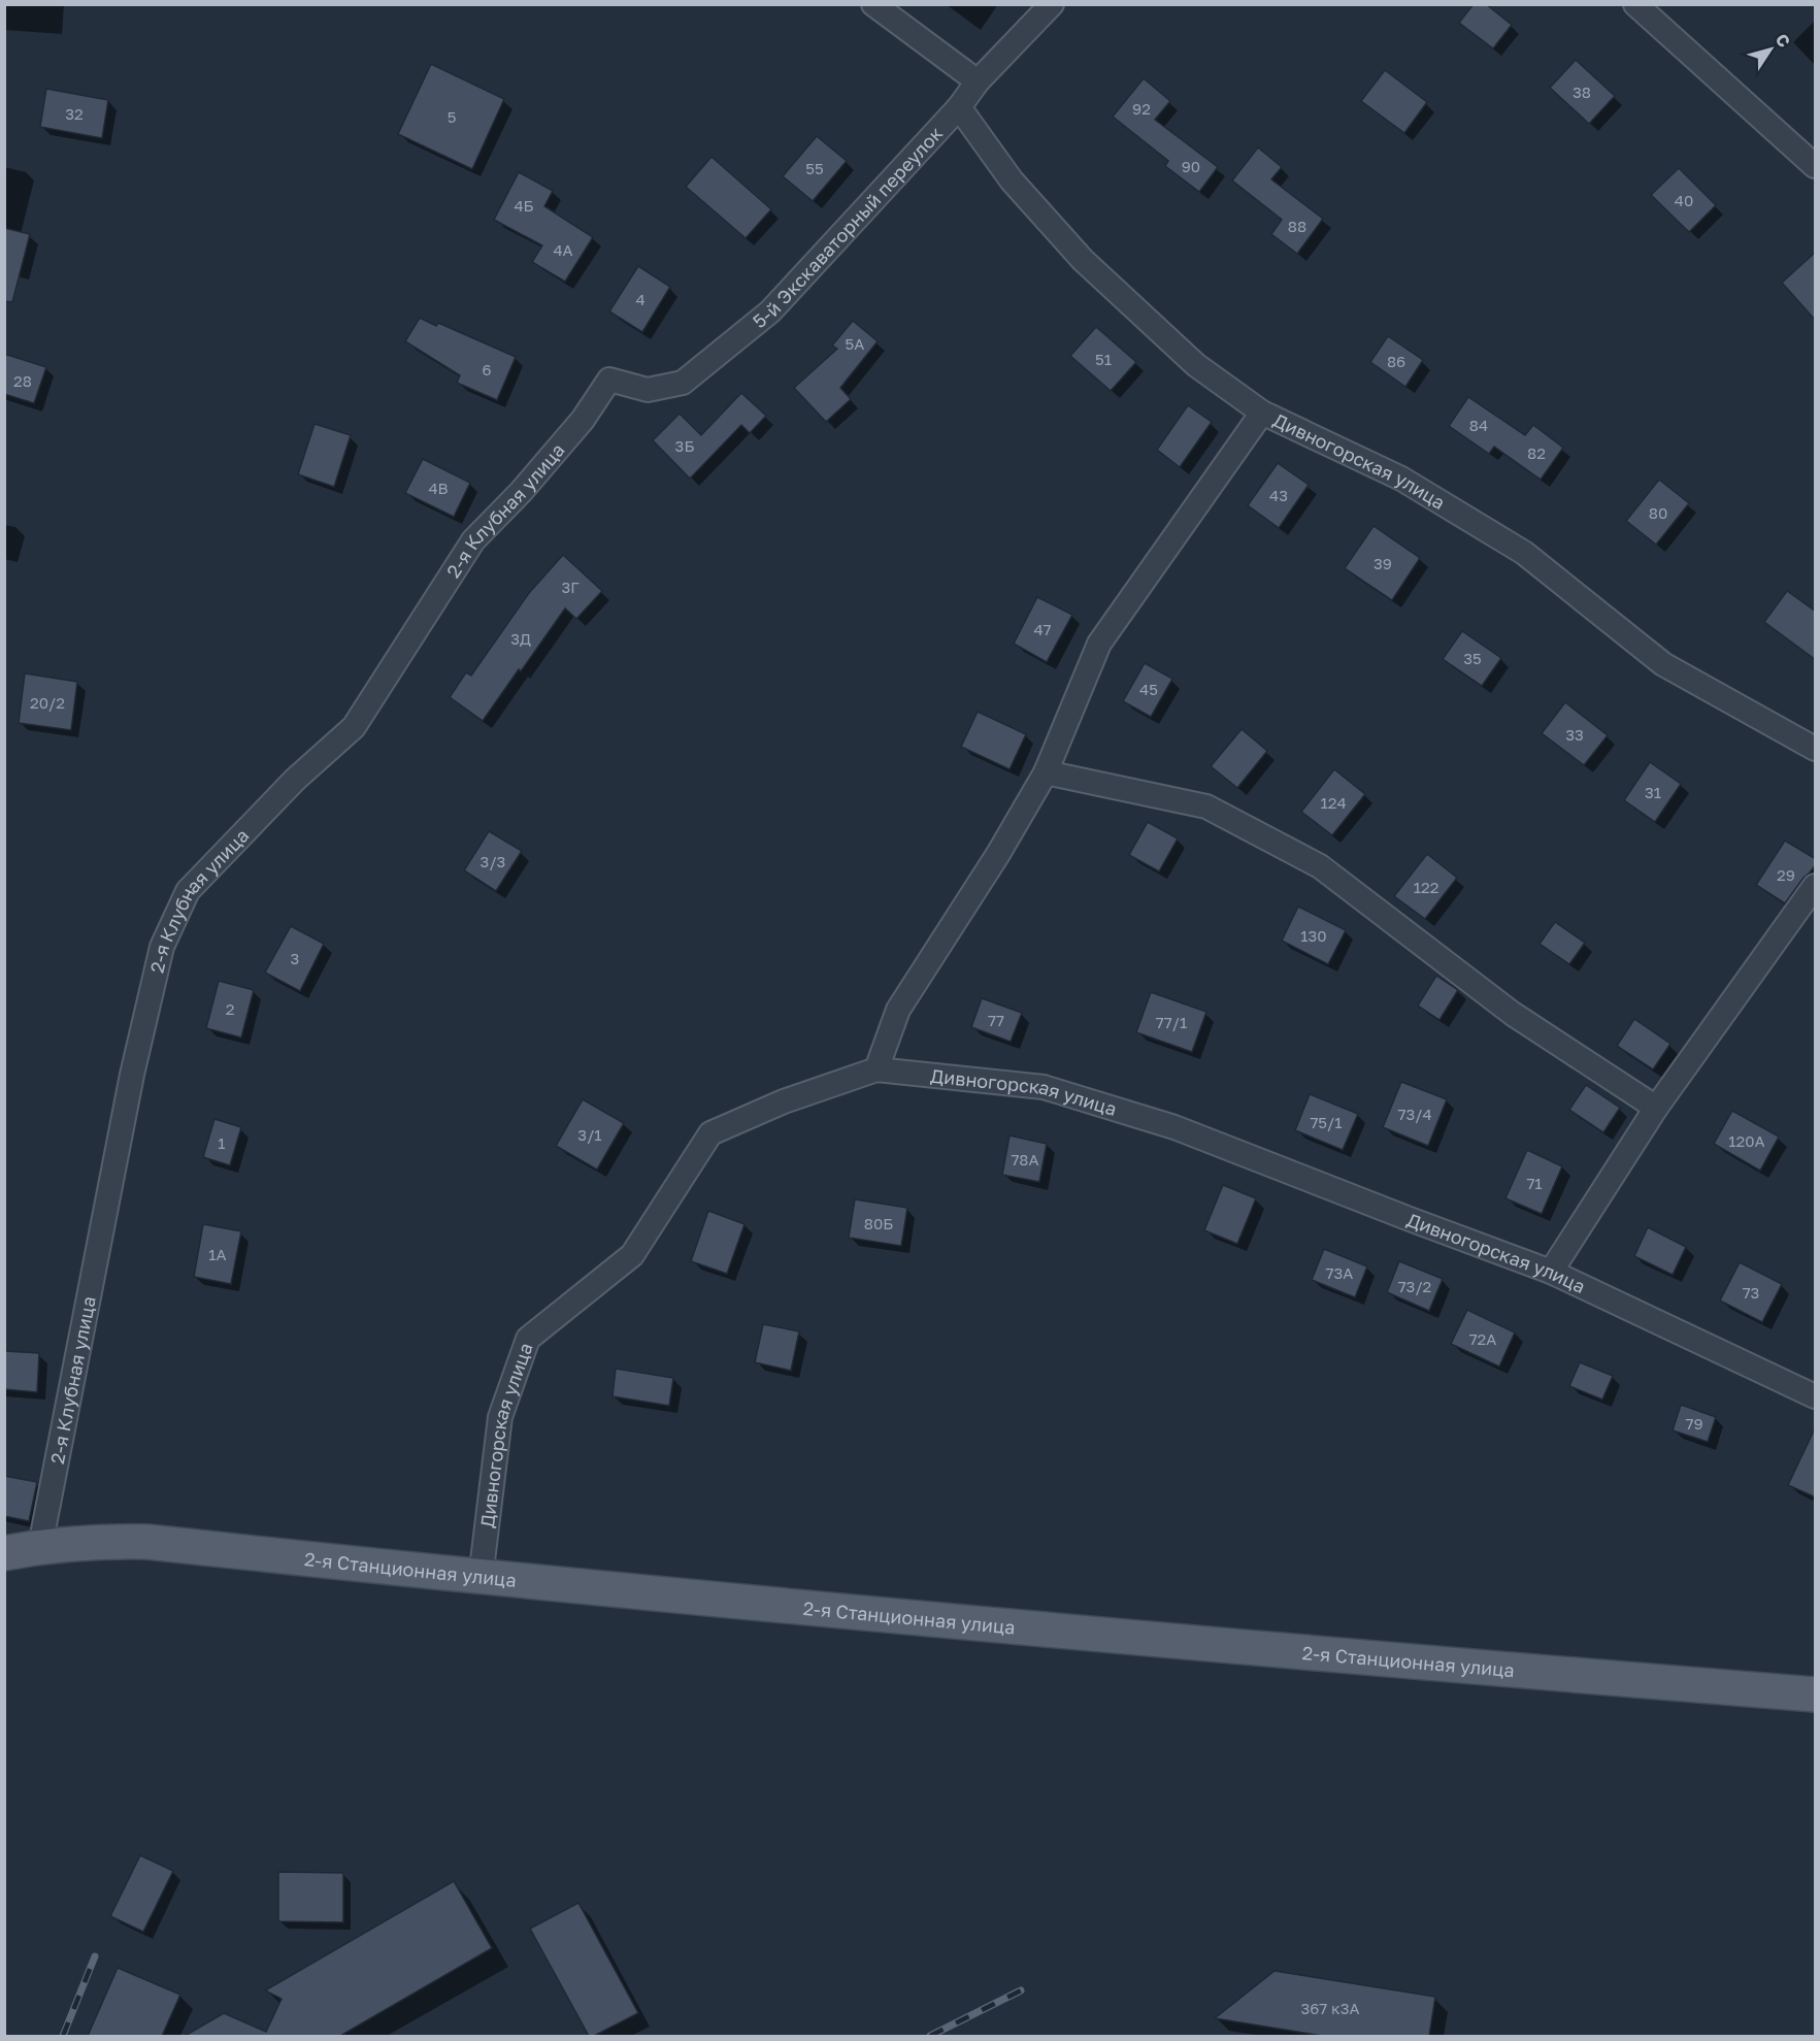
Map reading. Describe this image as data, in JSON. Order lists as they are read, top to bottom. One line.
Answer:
{"streets":{"main road":["2-я Станционная улица"],"street":["5-й Экскаваторный переулок","Дивногорская улица","2-я Клубная улица"]},"crossings":[["5-й Экскаваторный переулок","Дивногорская улица"],["5-й Экскаваторный переулок","2-я Клубная улица"],["Дивногорская улица","2-я Станционная улица"],["2-я Клубная улица","2-я Станционная улица"]],"house_numbers":["38","92","32","5","90","55","40","4Б","88","4А","4","5А","51","86","6","28","84","3Б","82","4В","43","80","39","3Г","47","3Д","35","45","20/2","33","31","124","3/3","29","122","130","3","2","77","77/1","73/4","75/1","3/1","120А","1","78А","71","80Б","1А","73А","73/2","73","72А","79","367 к3А"],"north":"top right"}
